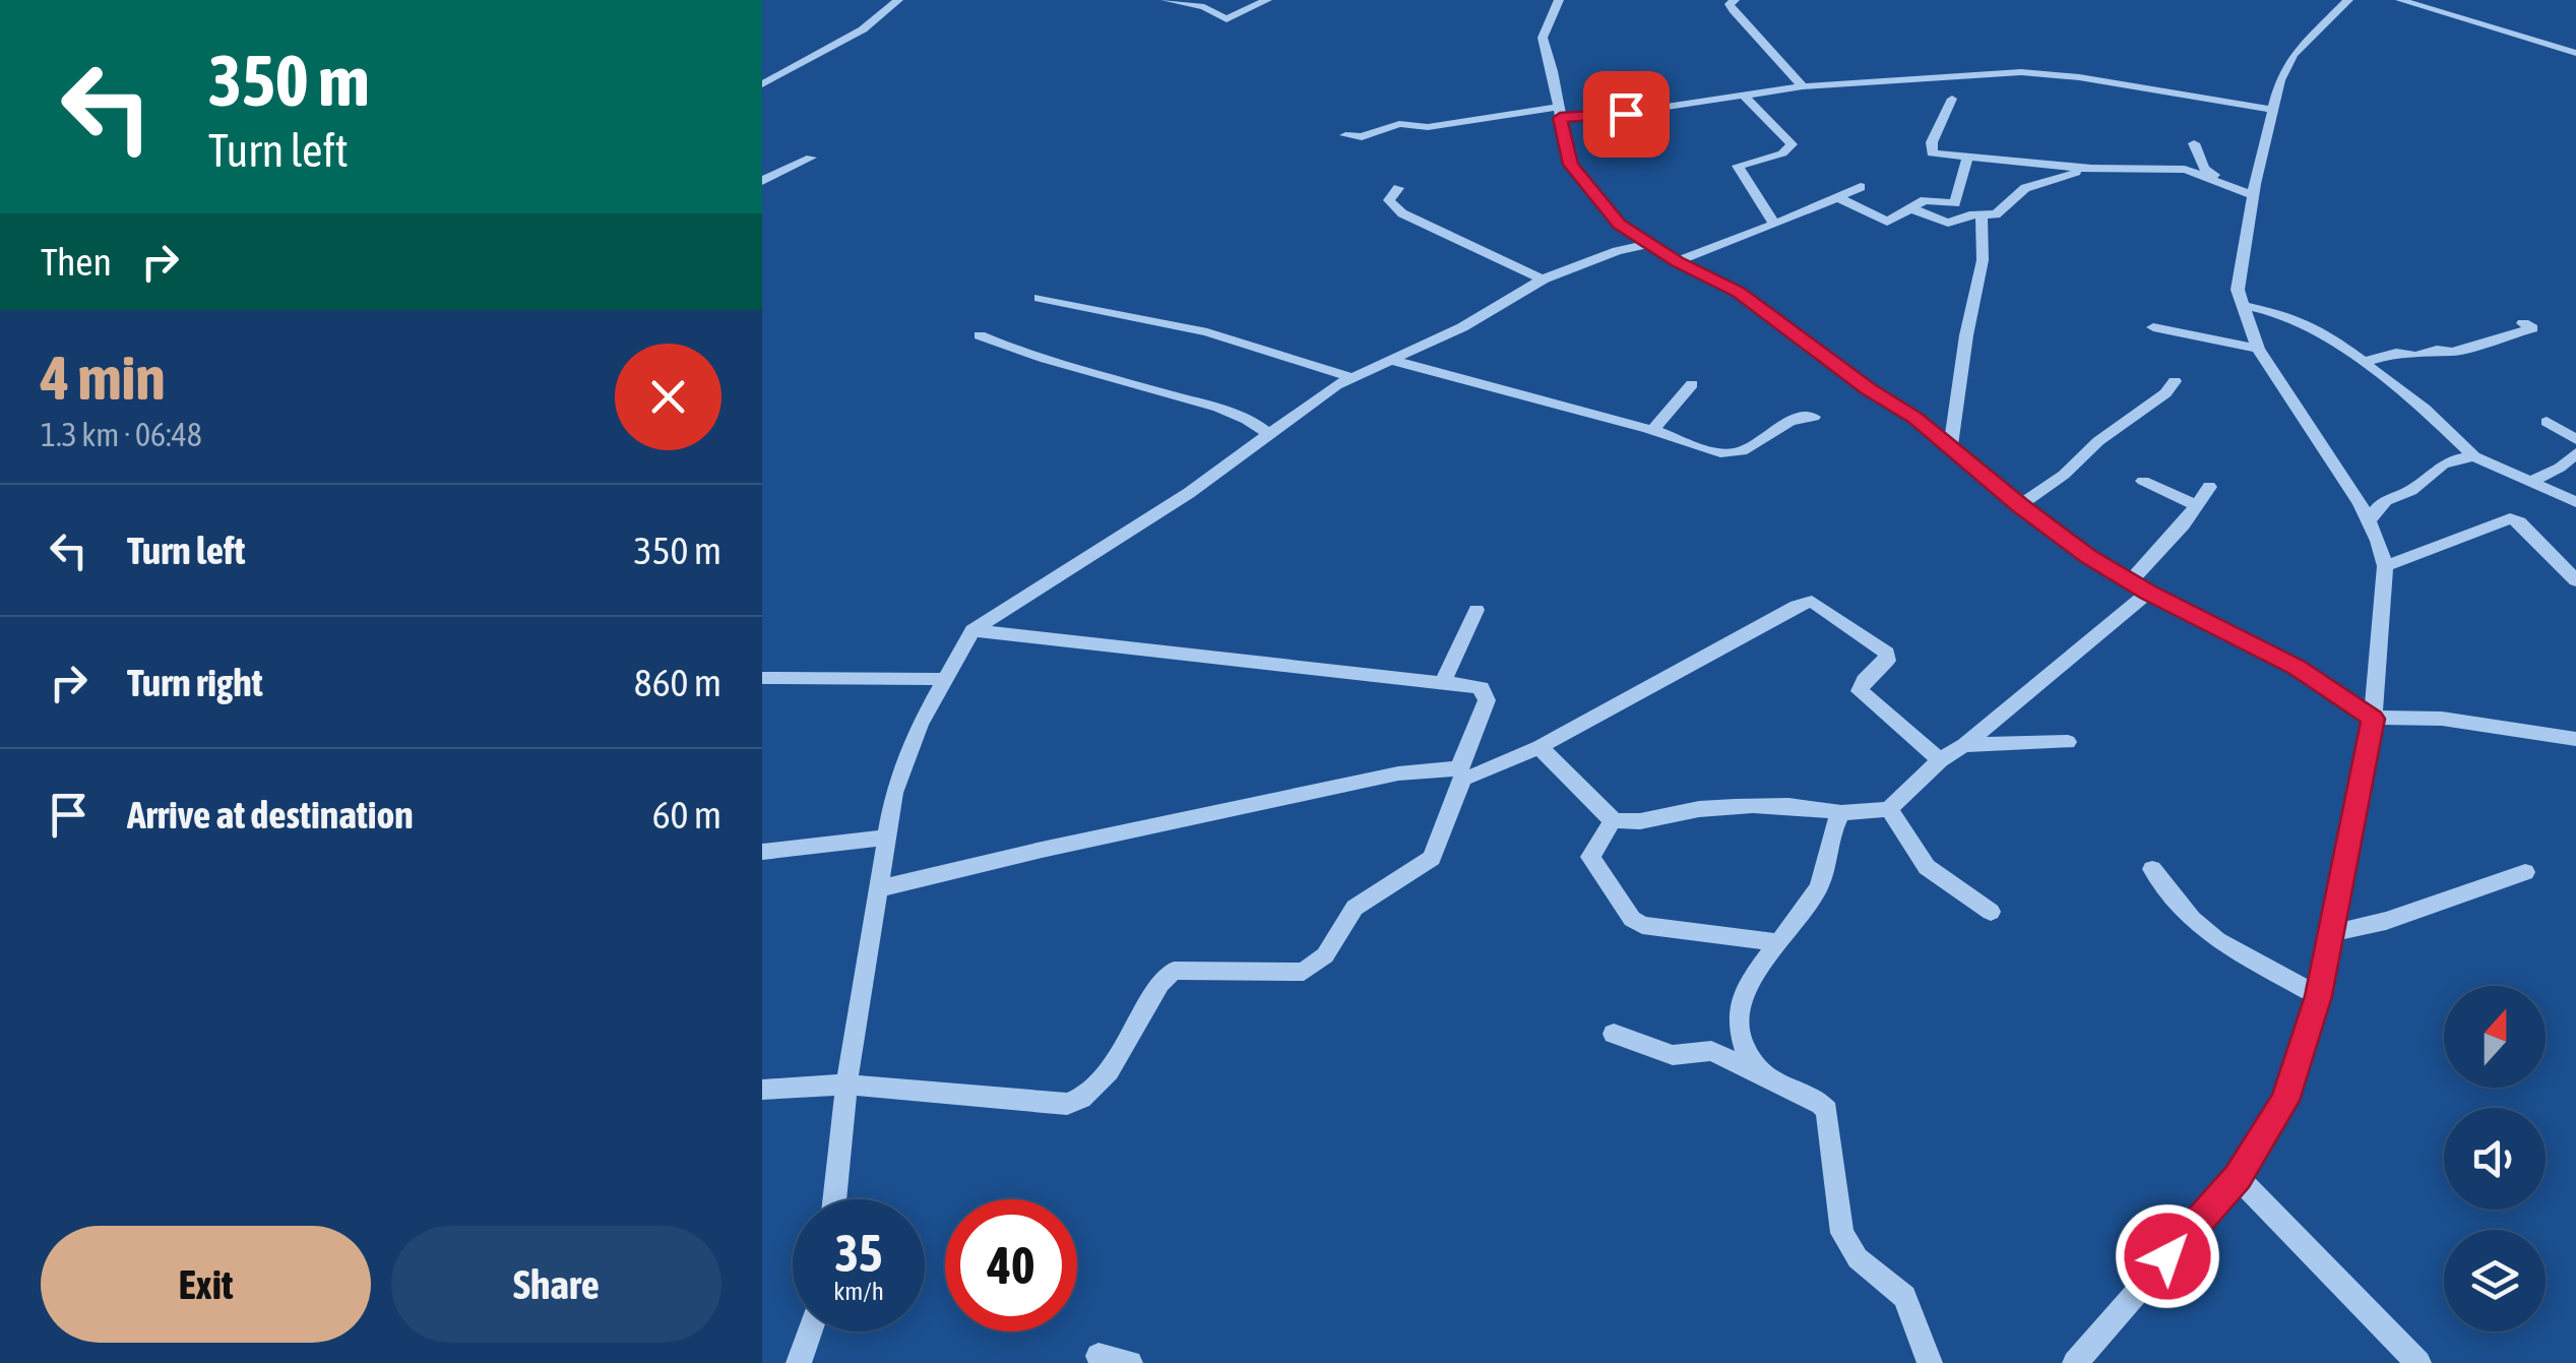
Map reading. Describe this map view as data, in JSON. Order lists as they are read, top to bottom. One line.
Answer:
{"north":"top","page":{"turn":["350 m","Turn left"],"then":"Then","heading":["4 min","1.3 km · 06:48"],"list":[{"name":"Turn left","value":"350 m"},{"name":"Turn right","value":"860 m"},{"name":"Arrive at destination","value":"60 m"}],"speed":"35 km/h","limit":"40","buttons":["Exit","Share"]}}
